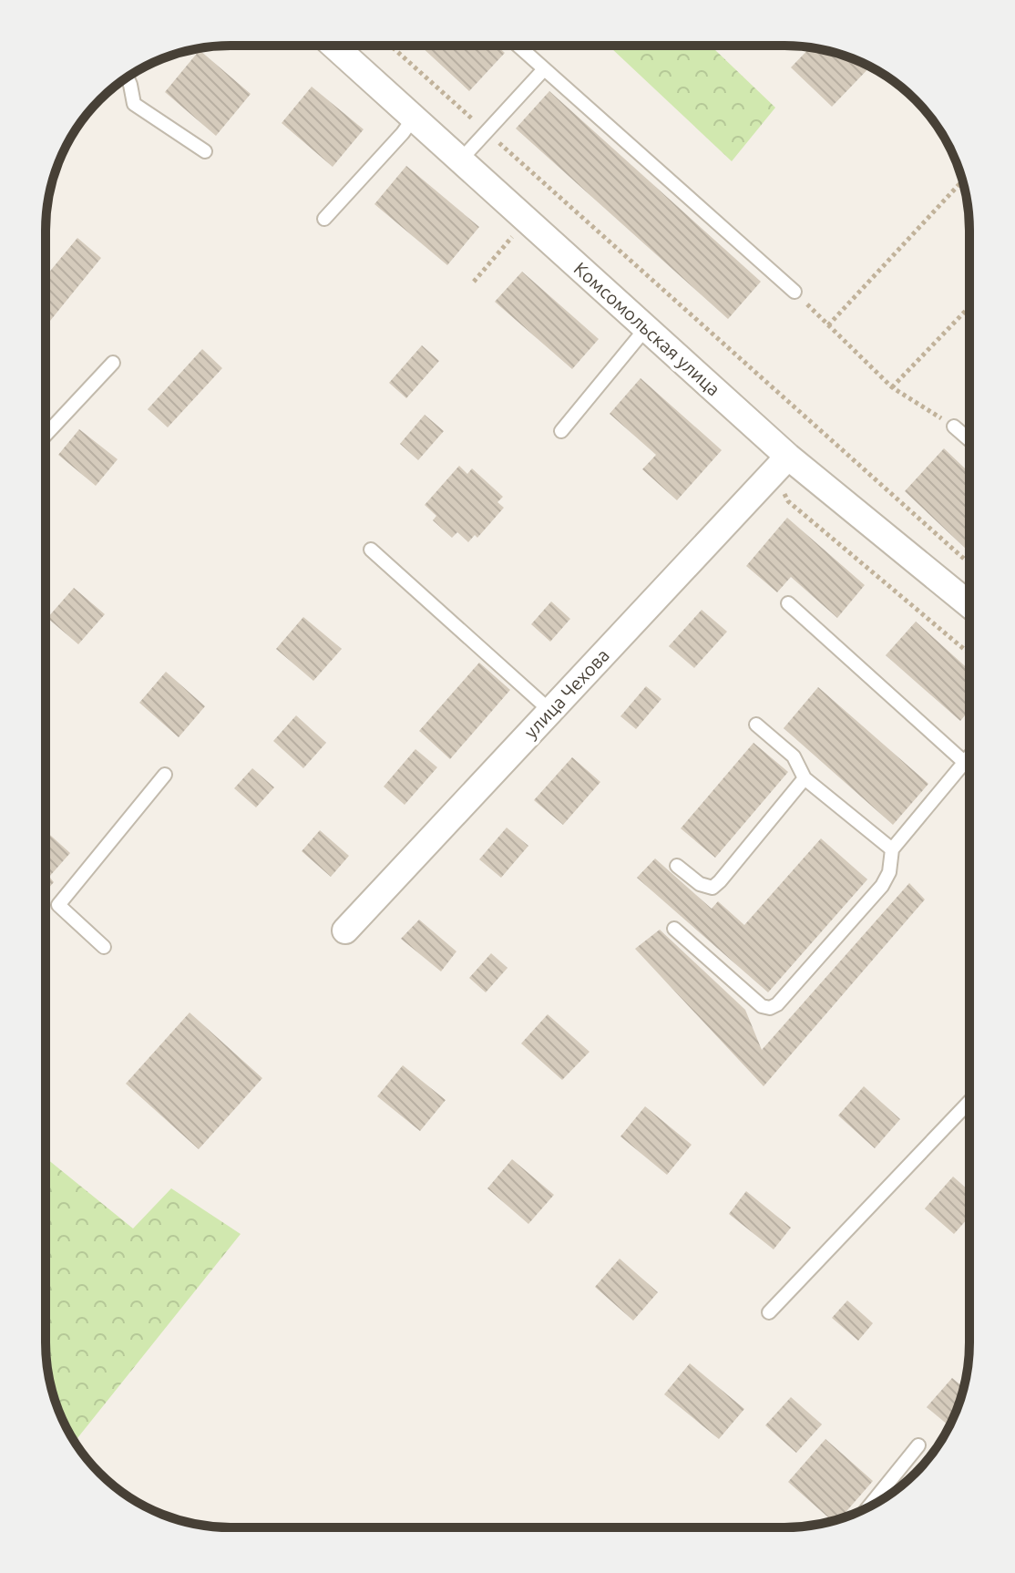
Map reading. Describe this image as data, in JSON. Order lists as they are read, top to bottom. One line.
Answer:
{"streets":{"street":["Комсомольская улица","улица Чехова"]},"crossings":[["Комсомольская улица","улица Чехова"]]}
